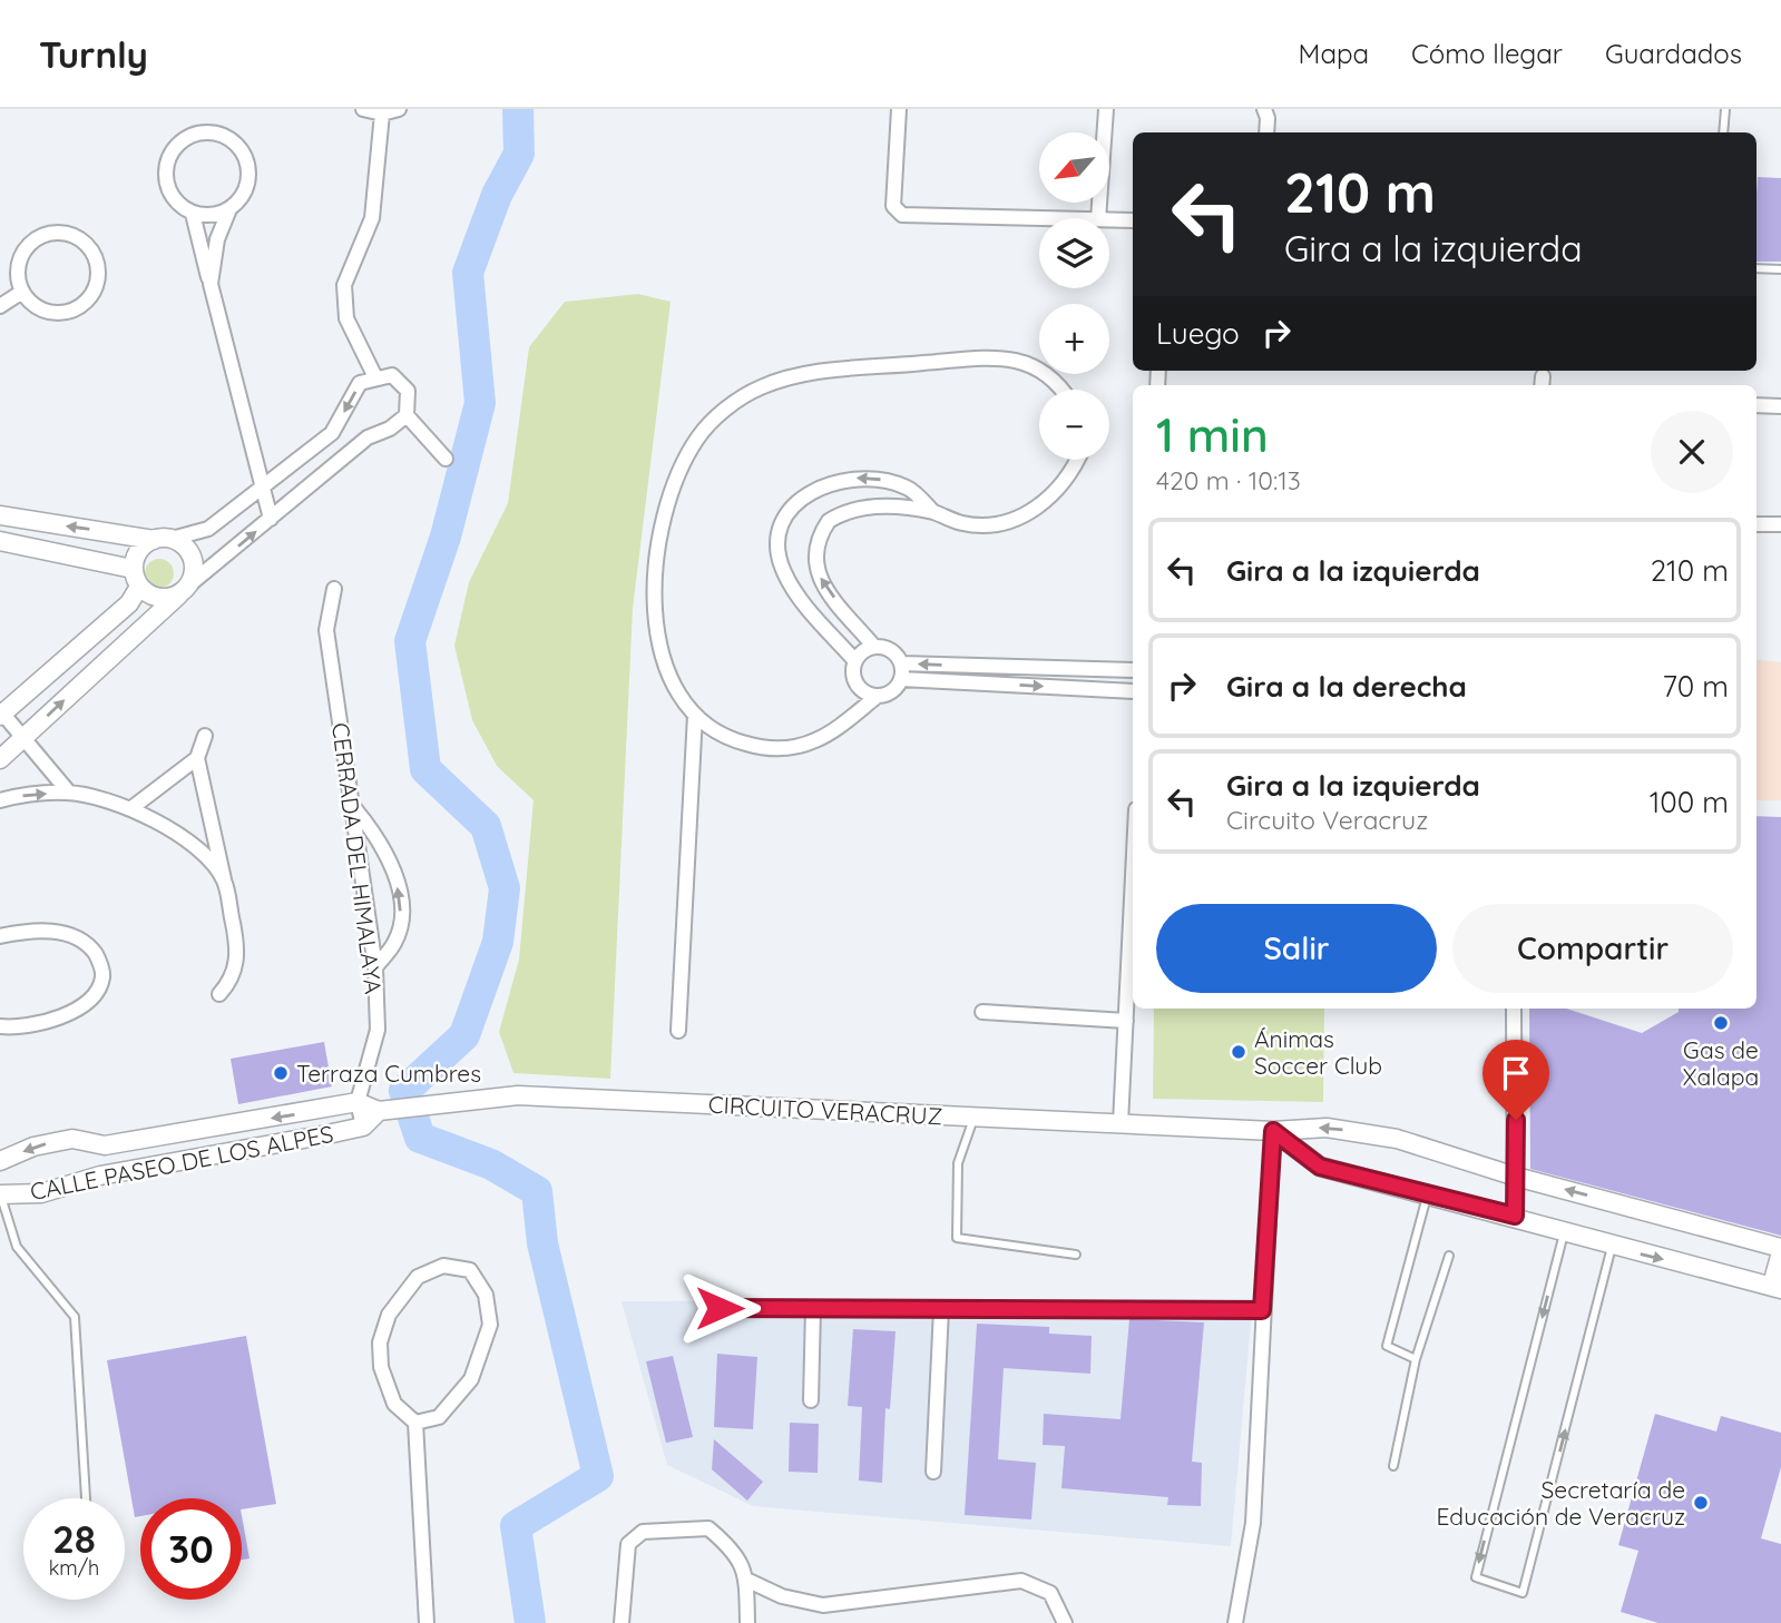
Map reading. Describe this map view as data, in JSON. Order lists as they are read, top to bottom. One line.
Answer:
{"streets":{"street":["CERRADA DEL HIMALAYA","CIRCUITO VERACRUZ","CALLE PASEO DE LOS ALPES"]},"crossings":[["CERRADA DEL HIMALAYA","CIRCUITO VERACRUZ"],["CERRADA DEL HIMALAYA","CALLE PASEO DE LOS ALPES"],["CIRCUITO VERACRUZ","CALLE PASEO DE LOS ALPES"]],"places":["Gas de Xalapa","Ánimas Soccer Club","Terraza Cumbres","Secretaría de Educación de Veracruz"],"north":"bottom left","page":{"header":"Turnly","nav":["Mapa","Cómo llegar","Guardados"],"map_buttons":["+","−"],"turn":["210 m","Gira a la izquierda"],"then":"Luego","heading":["1 min","420 m · 10:13"],"list":[{"name":"Gira a la izquierda","value":"210 m"},{"name":"Gira a la derecha","value":"70 m"},{"name":"Gira a la izquierda","note":"Circuito Veracruz","value":"100 m"}],"buttons":["Salir","Compartir"],"speed":"28 km/h","limit":"30"}}
